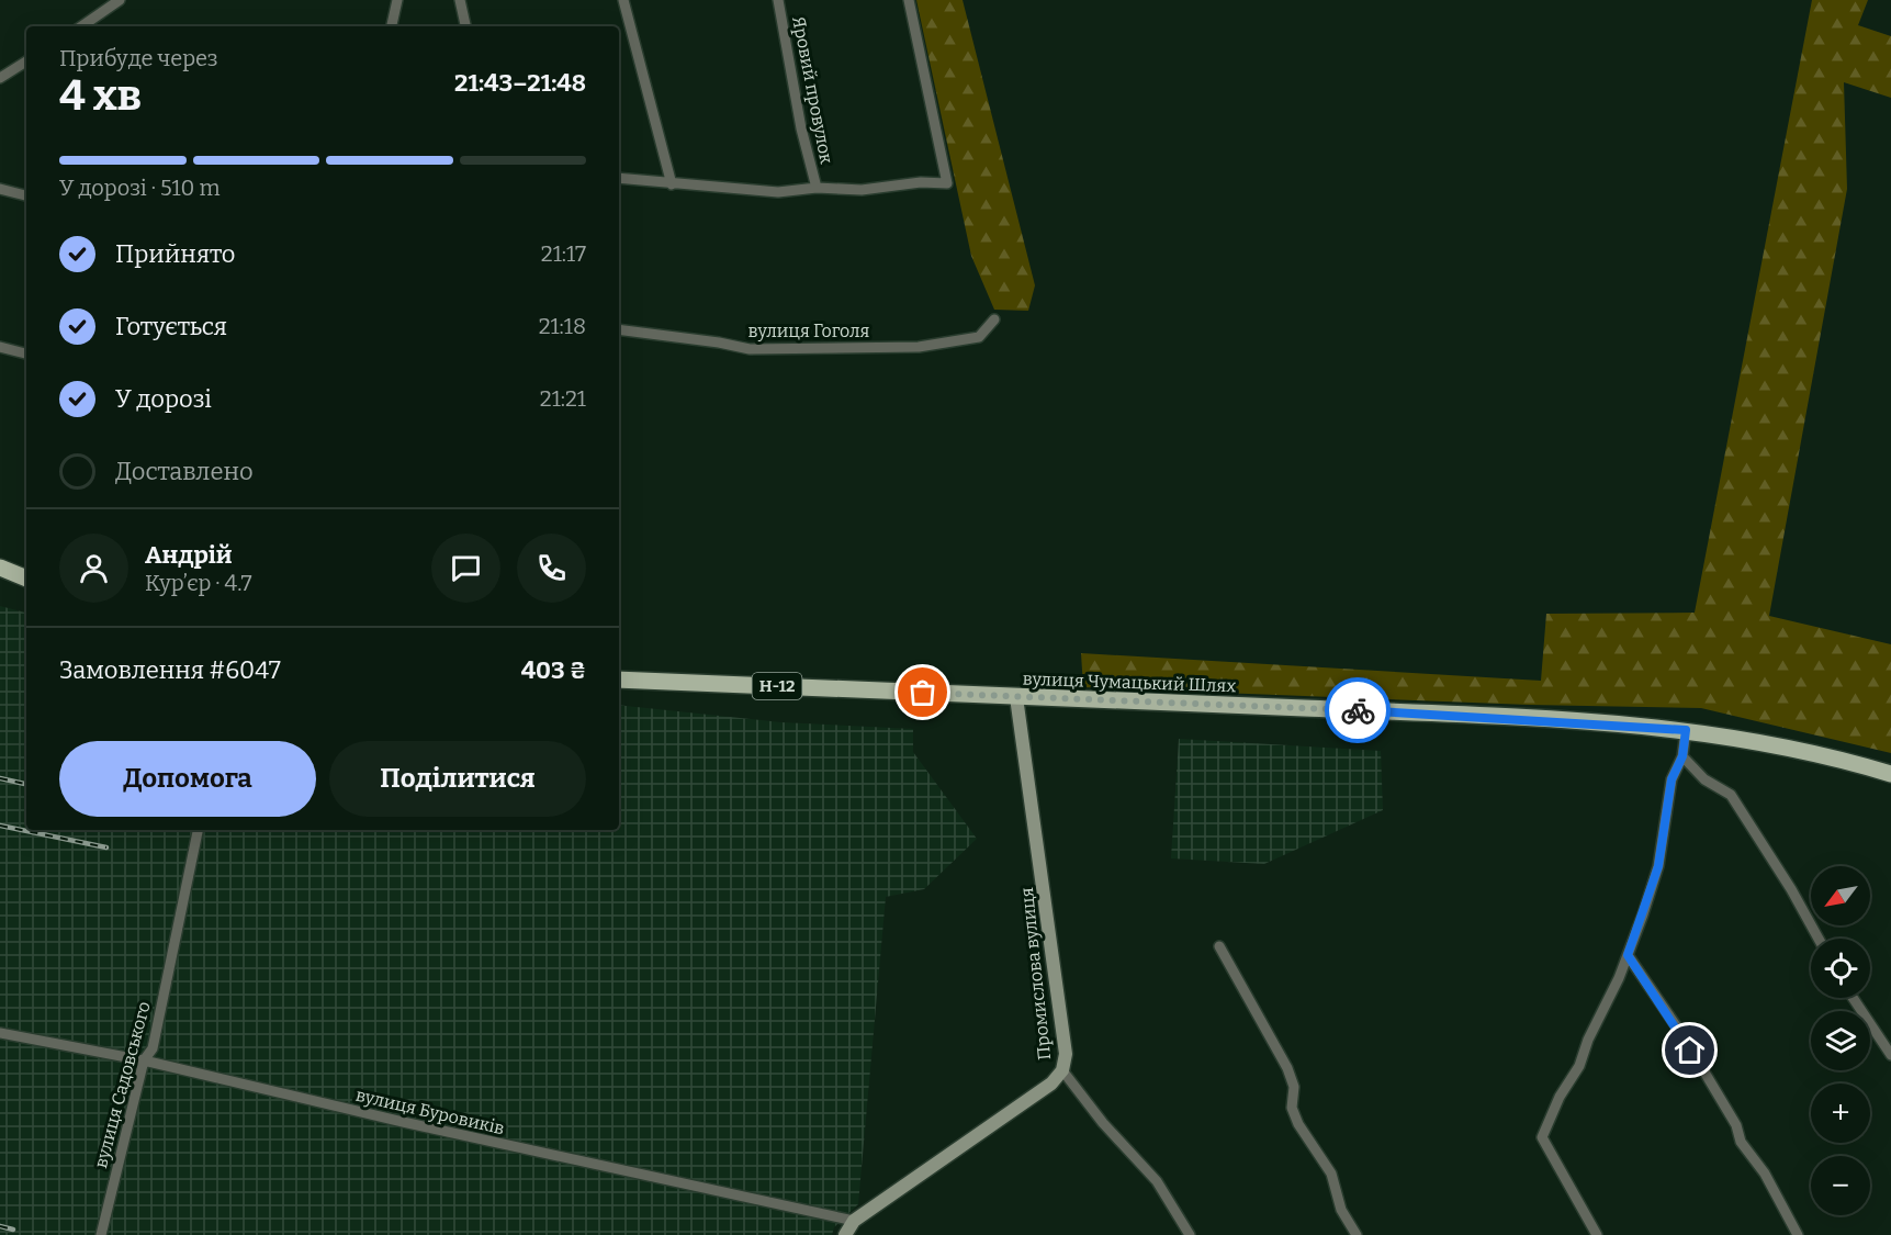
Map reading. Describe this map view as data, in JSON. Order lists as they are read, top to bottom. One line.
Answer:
{"streets":{"main road":["вулиця Чумацький Шлях","Н-12"],"street":["Яровий провулок","вулиця Гоголя","Промислова вулиця","вулиця Садовського","вулиця Буровиків"]},"crossings":[["вулиця Чумацький Шлях","Промислова вулиця"],["Промислова вулиця","вулиця Буровиків"],["вулиця Садовського","вулиця Буровиків"]],"north":"bottom left","page":{"heading":["4 хв","Прибуде через","21:43–21:48"],"panel":["Андрій","Кур’єр · 4.7","Замовлення #6047","403 ₴"],"bar":"У дорозі · 510 m","list":[["Прийнято","21:17"],["Готується","21:18"],["У дорозі","21:21"],"Доставлено"],"buttons":["Допомога","Поділитися"],"map_buttons":["+","−"]}}
